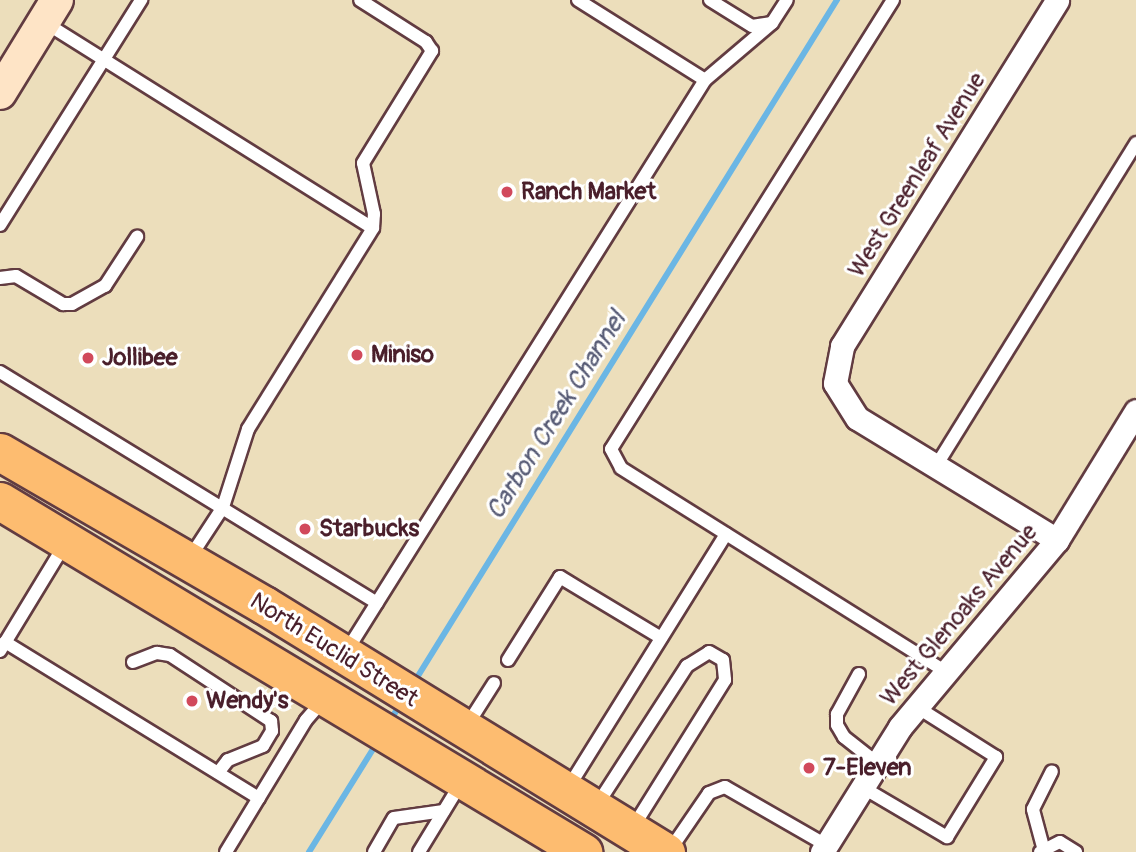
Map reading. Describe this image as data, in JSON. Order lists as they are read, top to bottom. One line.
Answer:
{"streets":{"main road":["North Euclid Street"],"street":["West Greenleaf Avenue","West Glenoaks Avenue"]},"water":["Carbon Creek Channel"],"places":["Ranch Market","Miniso","Jollibee","Starbucks","Wendy's","7-Eleven"]}
